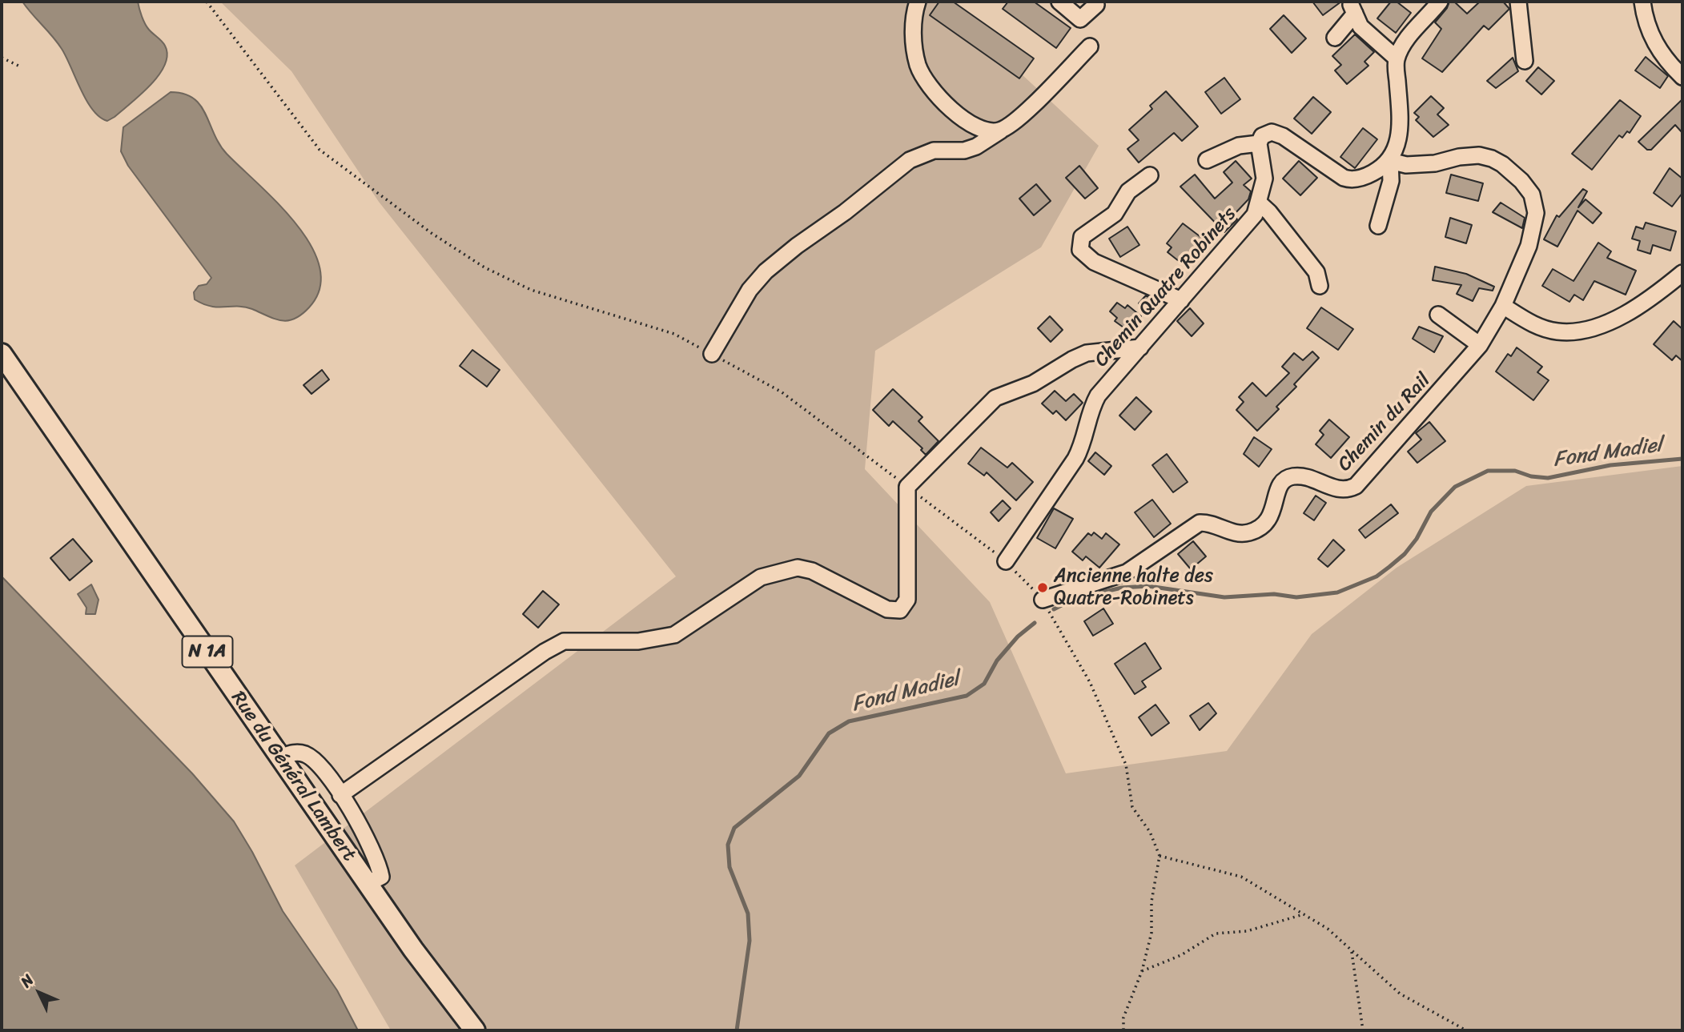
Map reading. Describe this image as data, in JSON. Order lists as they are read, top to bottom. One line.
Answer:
{"streets":{"main road":["N 1A","Rue du Général Lambert"],"street":["Chemin Quatre Robinets","Chemin du Rail"]},"water":["Fond Madiel"],"places":["Ancienne halte des Quatre-Robinets"],"north":"top left"}
